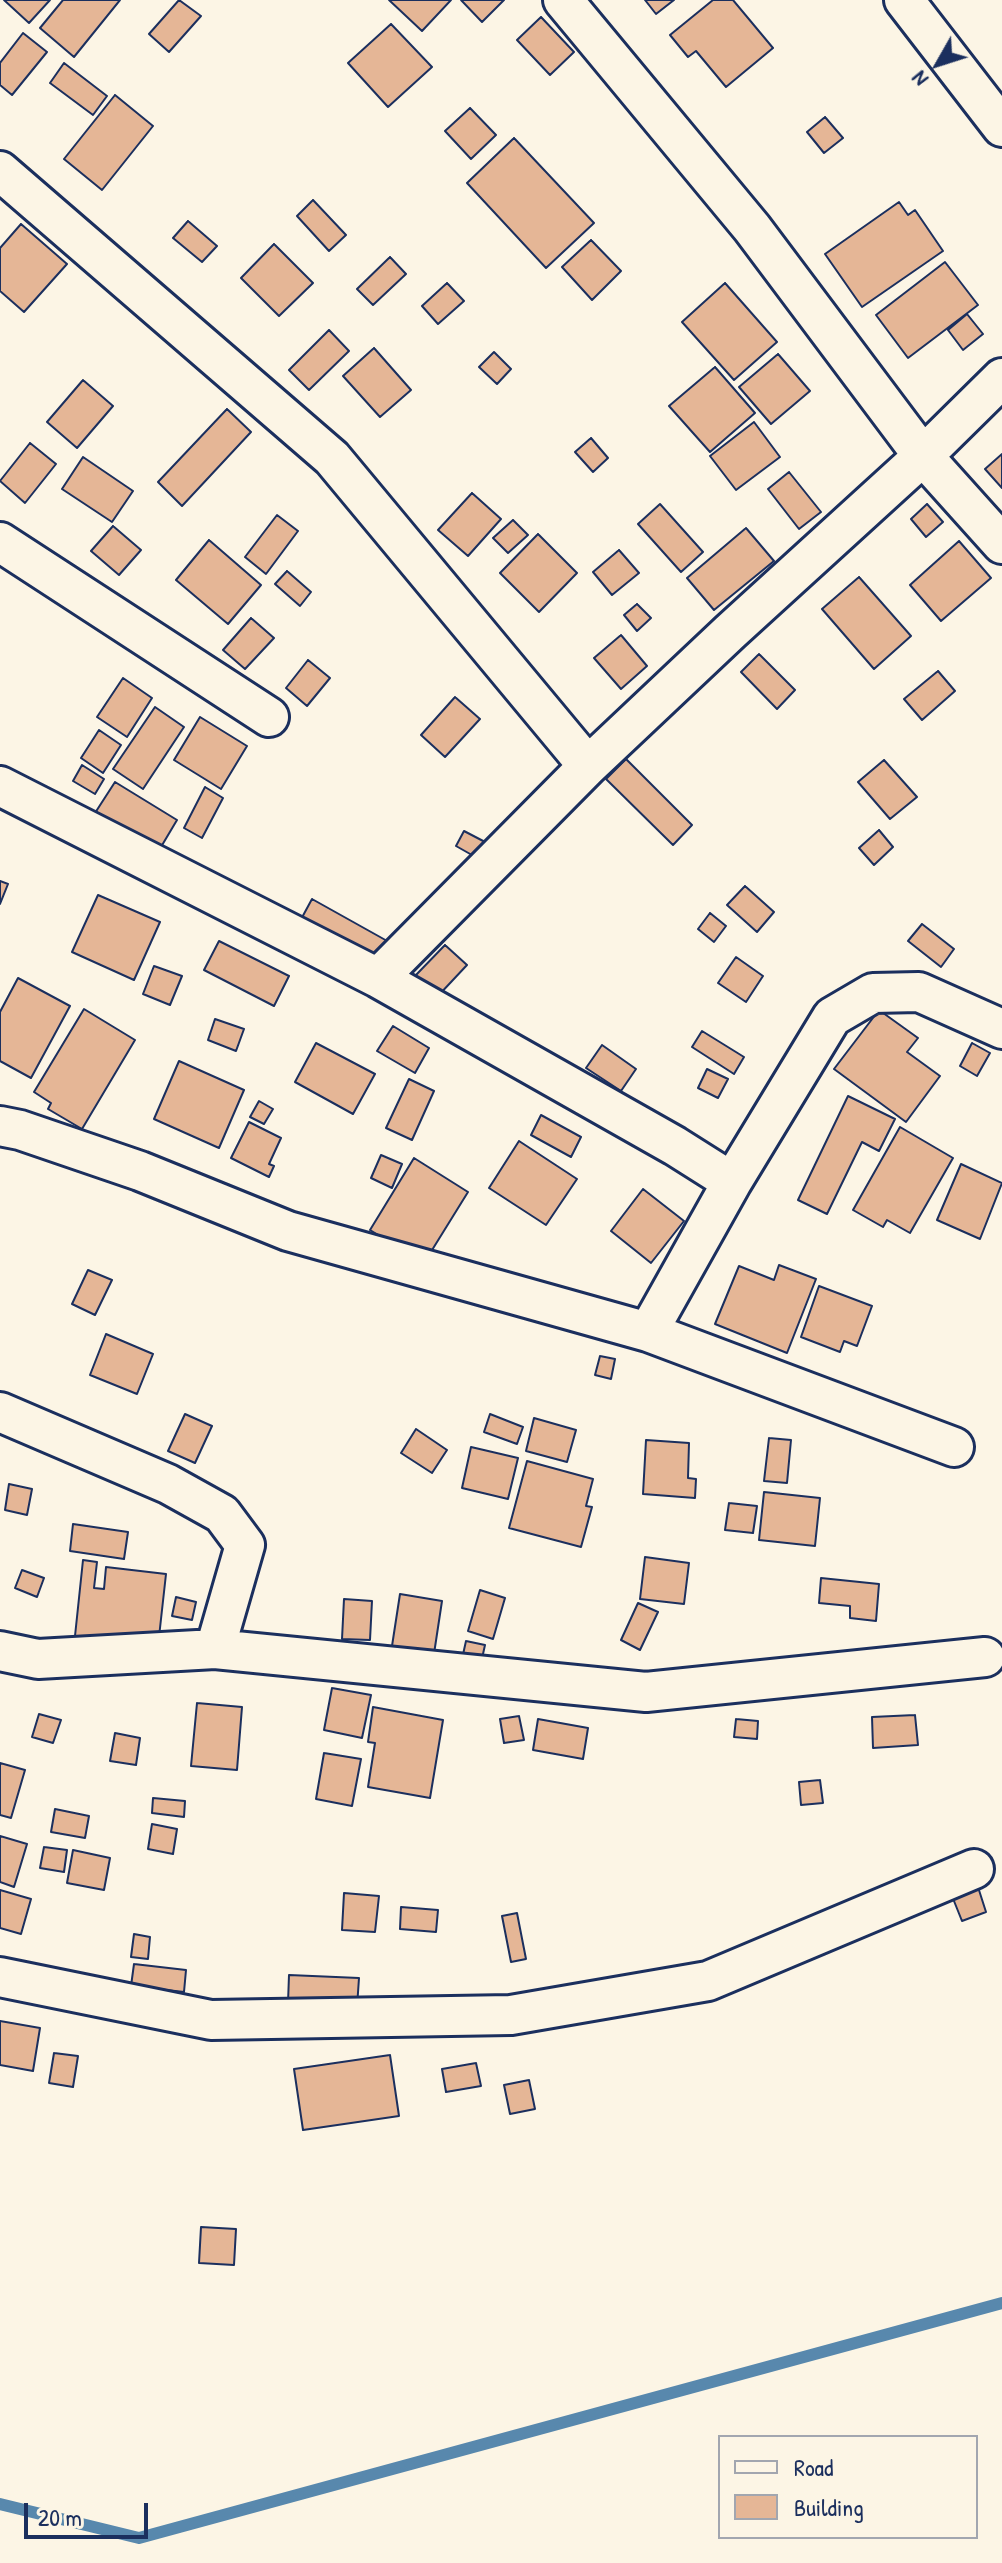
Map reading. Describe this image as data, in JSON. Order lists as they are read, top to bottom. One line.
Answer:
{"legend":["Road","Building"],"scale_bar":"20 m","north":"bottom left"}
